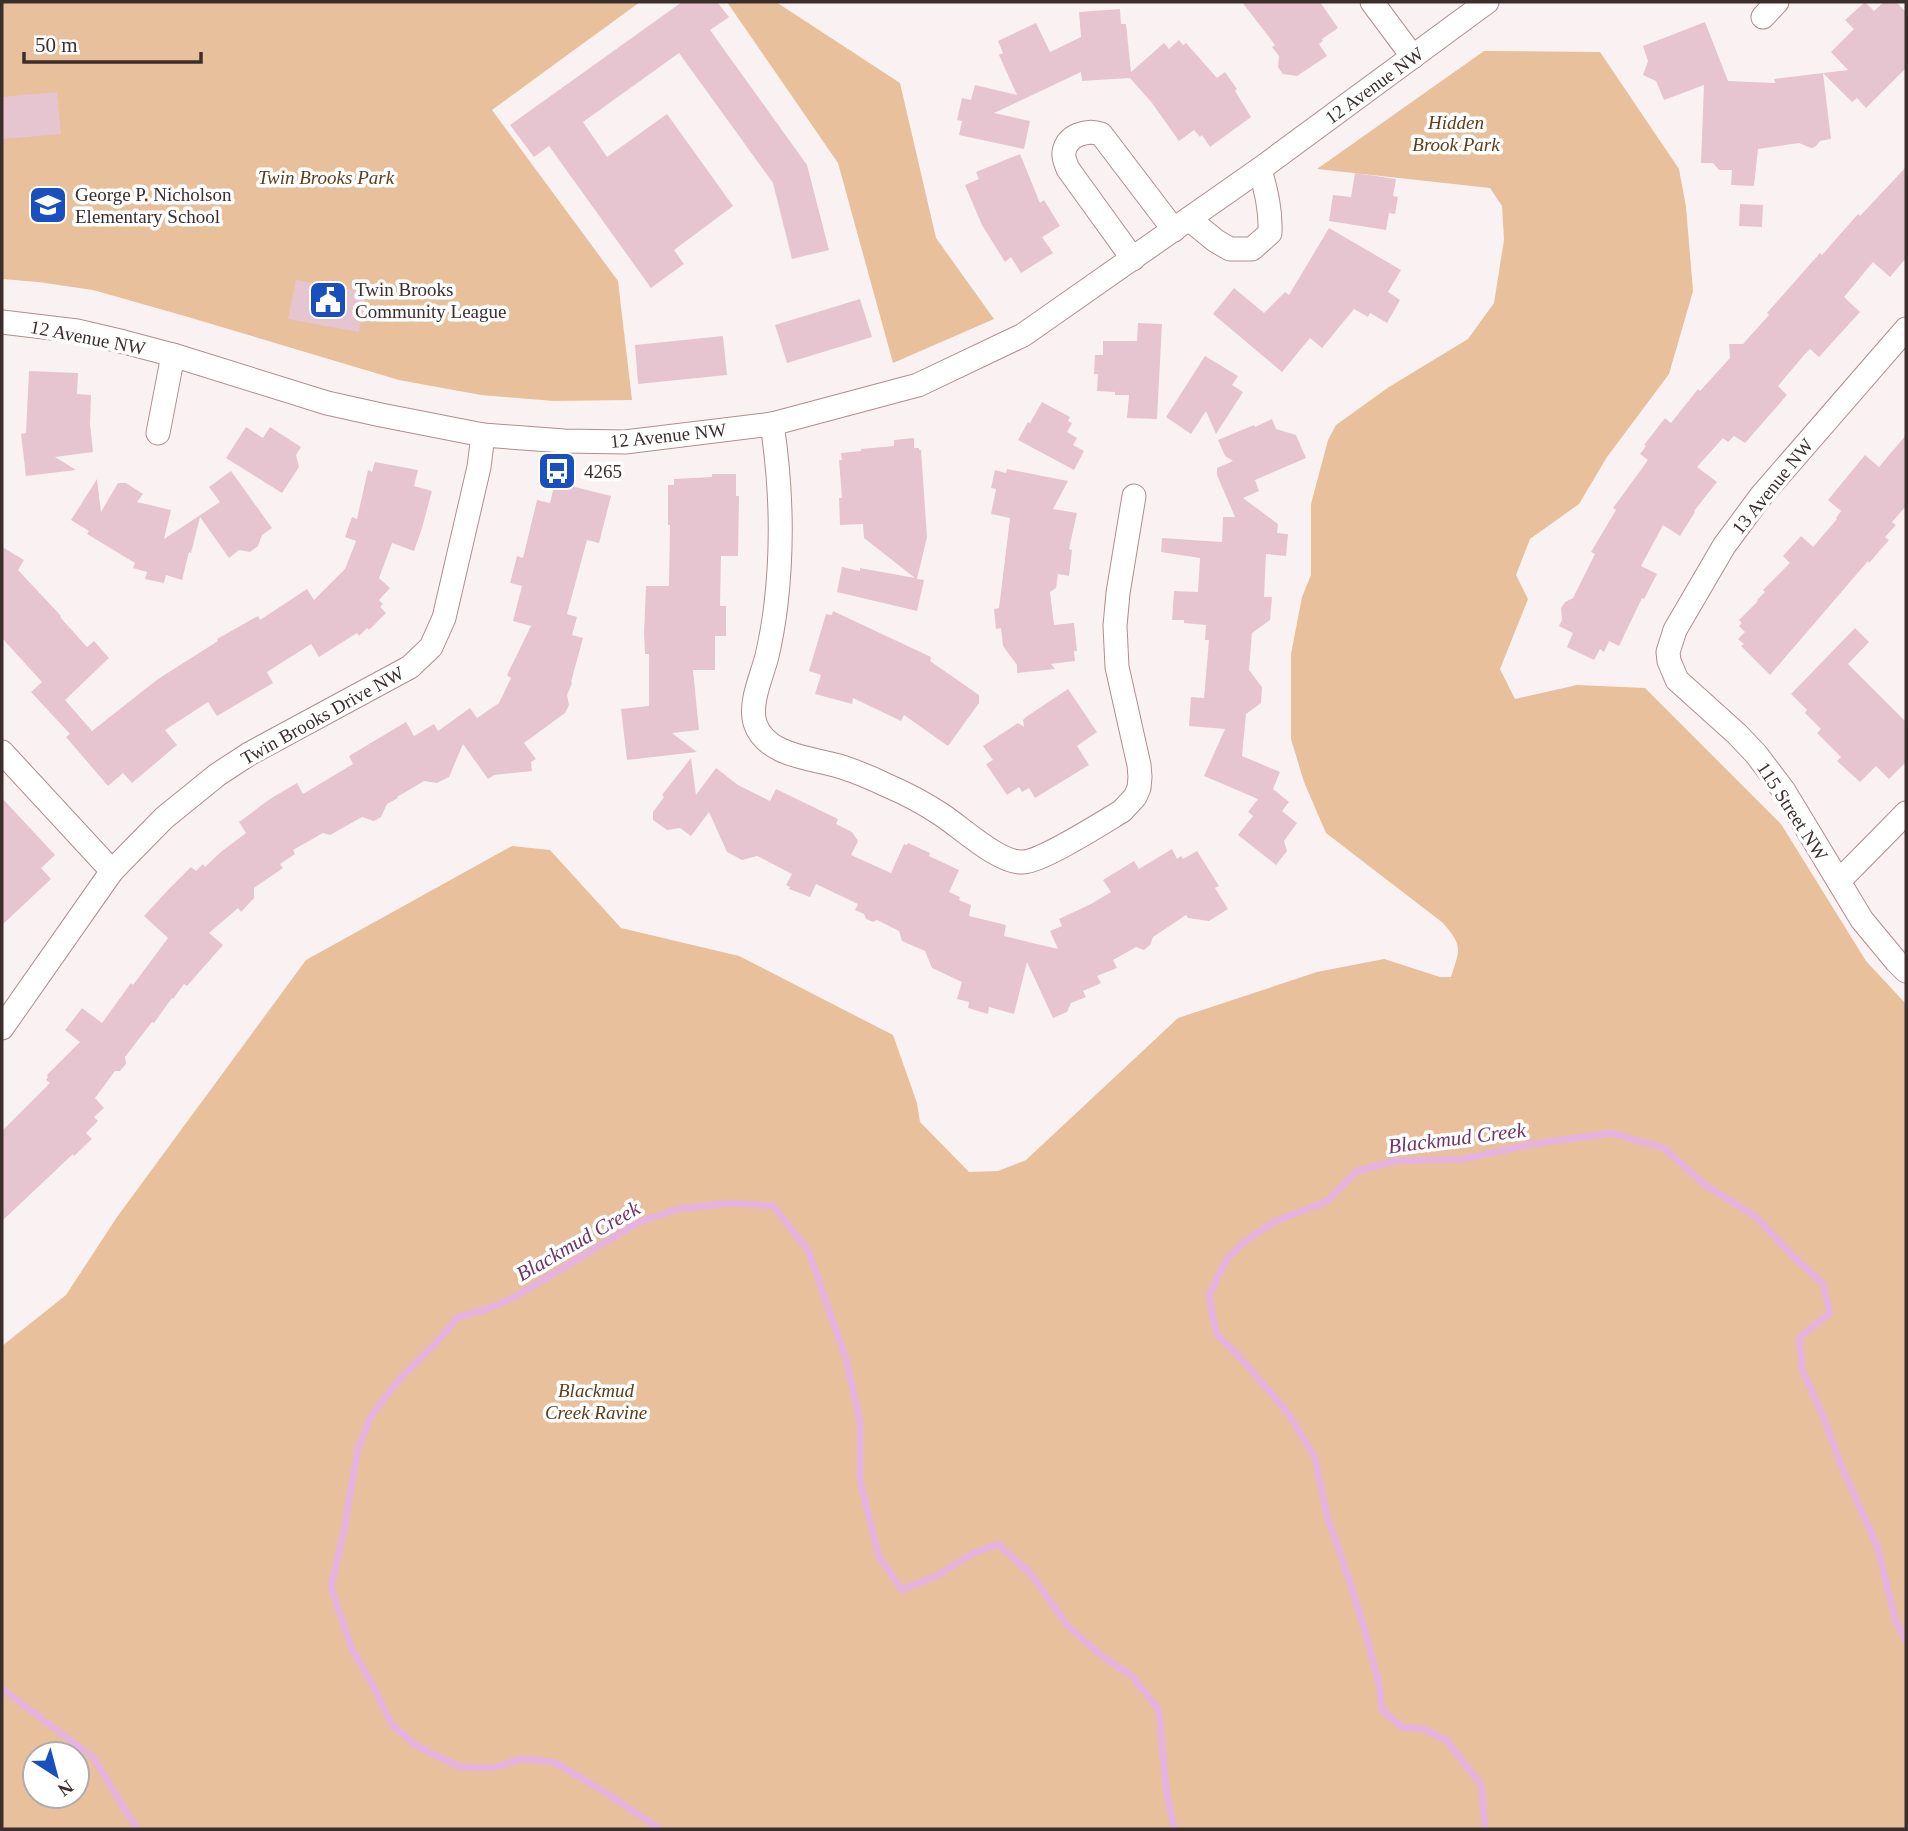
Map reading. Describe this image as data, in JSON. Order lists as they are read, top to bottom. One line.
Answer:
{"streets":{"street":["12 Avenue NW","13 Avenue NW","Twin Brooks Drive NW","115 Street NW"]},"crossings":[["12 Avenue NW","Twin Brooks Drive NW"],["13 Avenue NW","115 Street NW"]],"water":["Blackmud Creek"],"parks":["Hidden Brook Park","Twin Brooks Park","Blackmud Creek Ravine"],"places":{"school or university":["George P. Nicholson Elementary School"],"public building":["Twin Brooks Community League"],"bus stop":["4265"]},"scale_bar":"50 m","north":"bottom right"}
